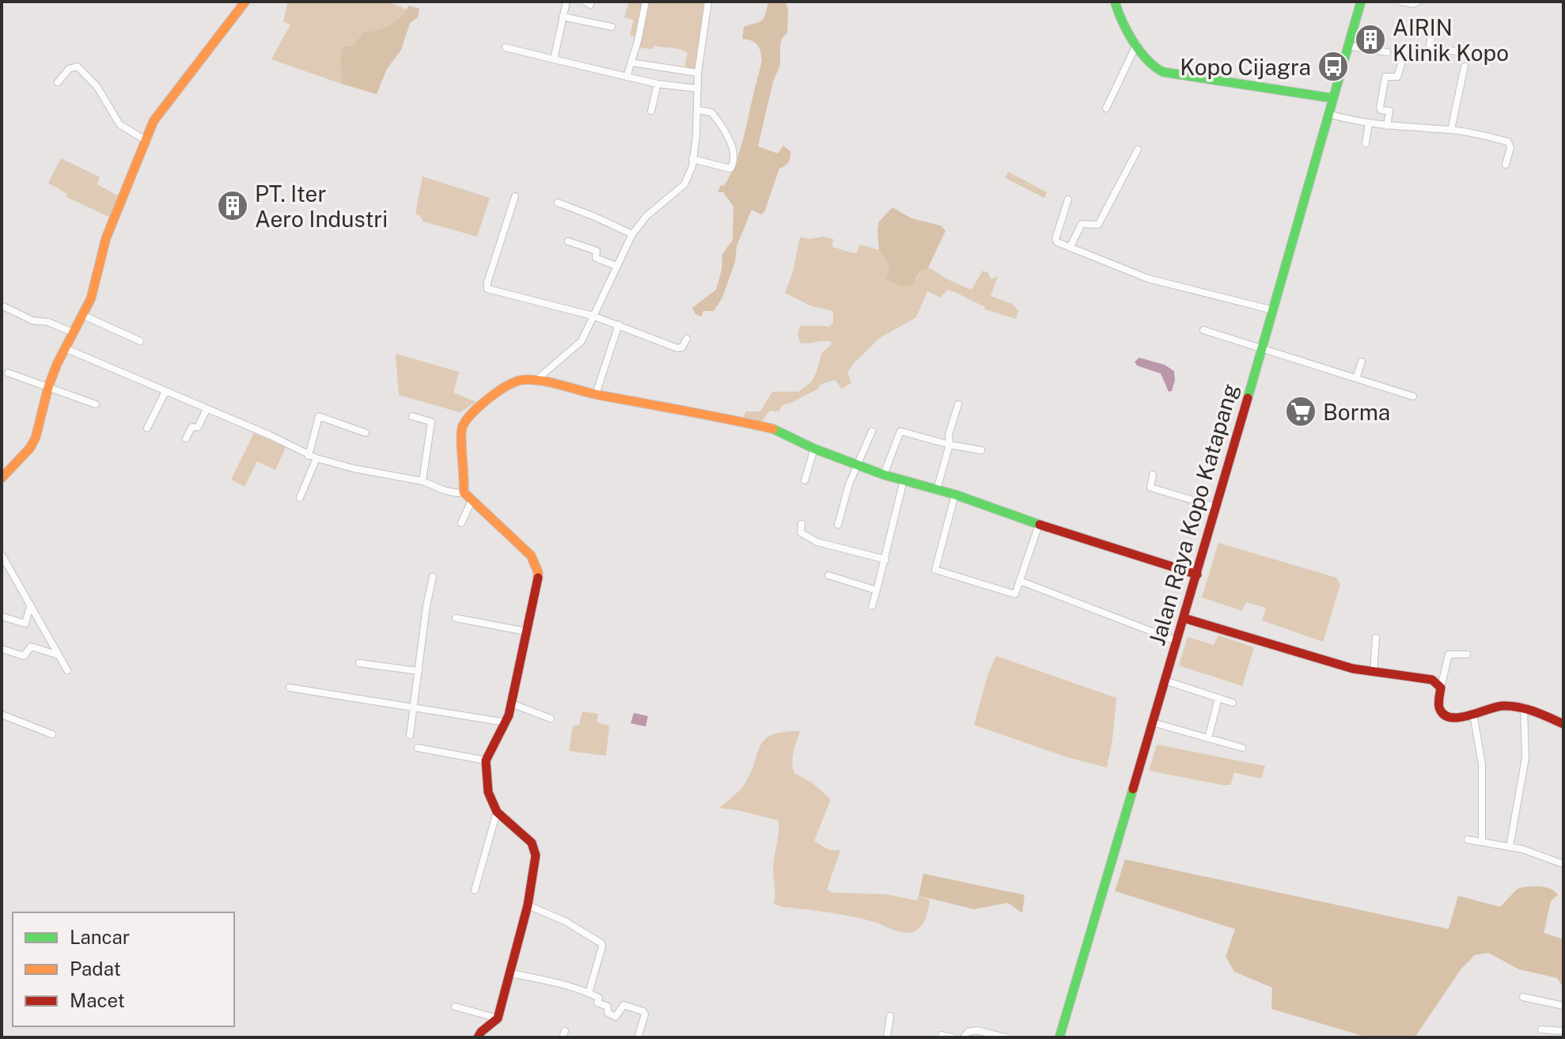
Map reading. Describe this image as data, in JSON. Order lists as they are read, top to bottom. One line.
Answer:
{"streets":{"street":["Jalan Raya Kopo Katapang"]},"places":{"building":["AIRIN Klinik Kopo","PT. Iter Aero Industri"],"bus stop":["Kopo Cijagra"],"supermarket":["Borma"]},"legend":["Lancar","Padat","Macet"]}
